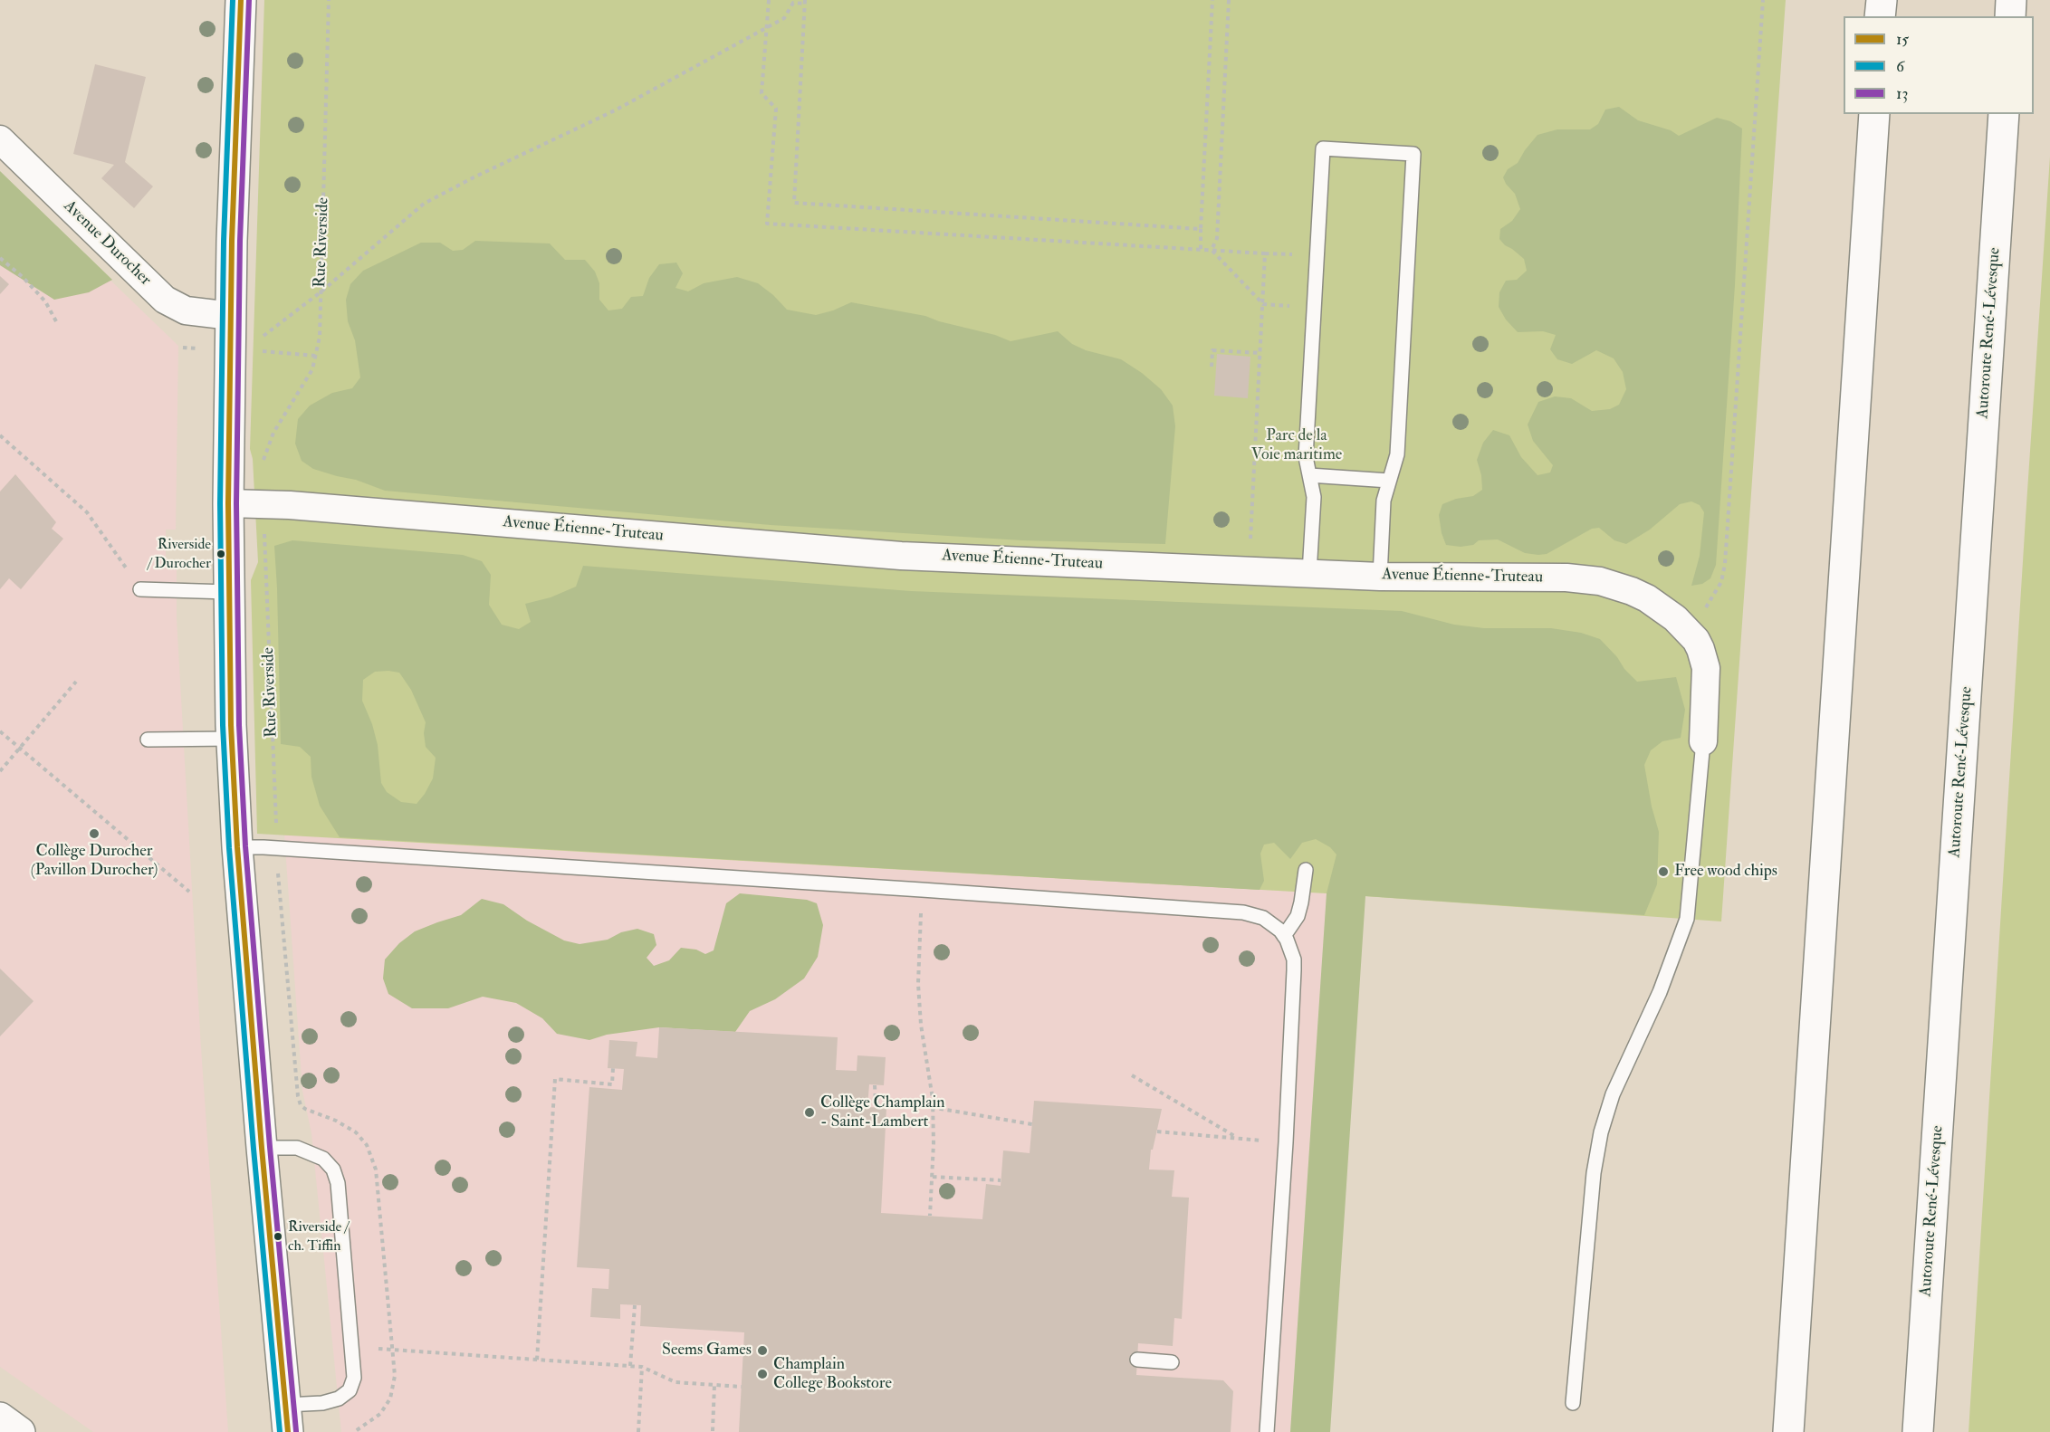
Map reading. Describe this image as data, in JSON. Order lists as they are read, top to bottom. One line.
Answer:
{"streets":{"main road":["Autoroute René-Lévesque"],"street":["Avenue Durocher","Avenue Étienne-Truteau"],"path":["Rue Riverside"]},"parks":["Parc de la Voie maritime"],"places":["Riverside / Durocher","Collège Durocher (Pavillon Durocher)","Free wood chips","Collège Champlain - Saint-Lambert","Riverside / ch. Tiffin","Seems Games","Champlain College Bookstore"],"lines":["transit line 15","transit line 6","transit line 13"],"legend":["15","6","13"]}
